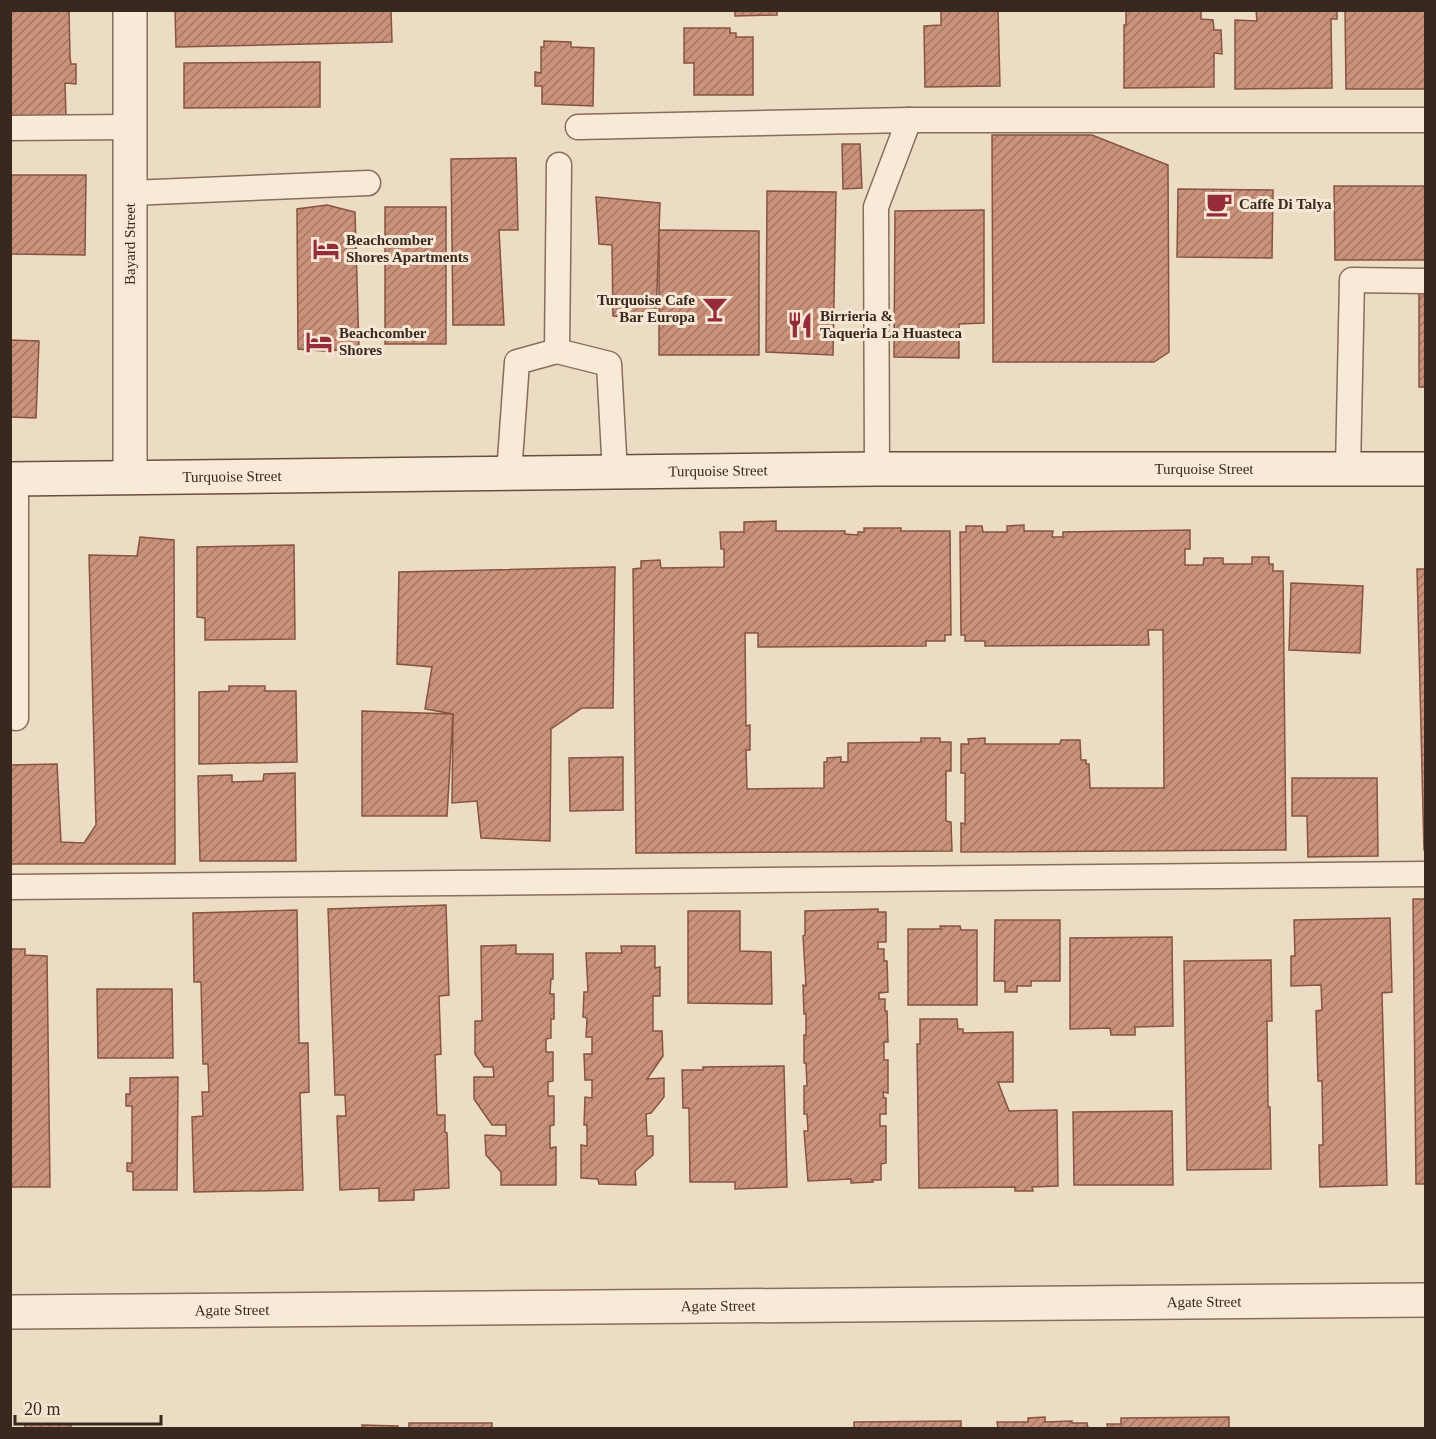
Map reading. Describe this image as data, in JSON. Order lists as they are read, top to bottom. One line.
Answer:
{"streets":{"street":["Bayard Street","Turquoise Street","Agate Street"]},"crossings":[["Bayard Street","Turquoise Street"]],"places":{"cafe":["Caffe Di Talya"],"hotel":["Beachcomber Shores Apartments","Beachcomber Shores"],"bar":["Turquoise Cafe Bar Europa"],"restaurant":["Birrieria & Taqueria La Huasteca"]},"scale_bar":"20 m"}
